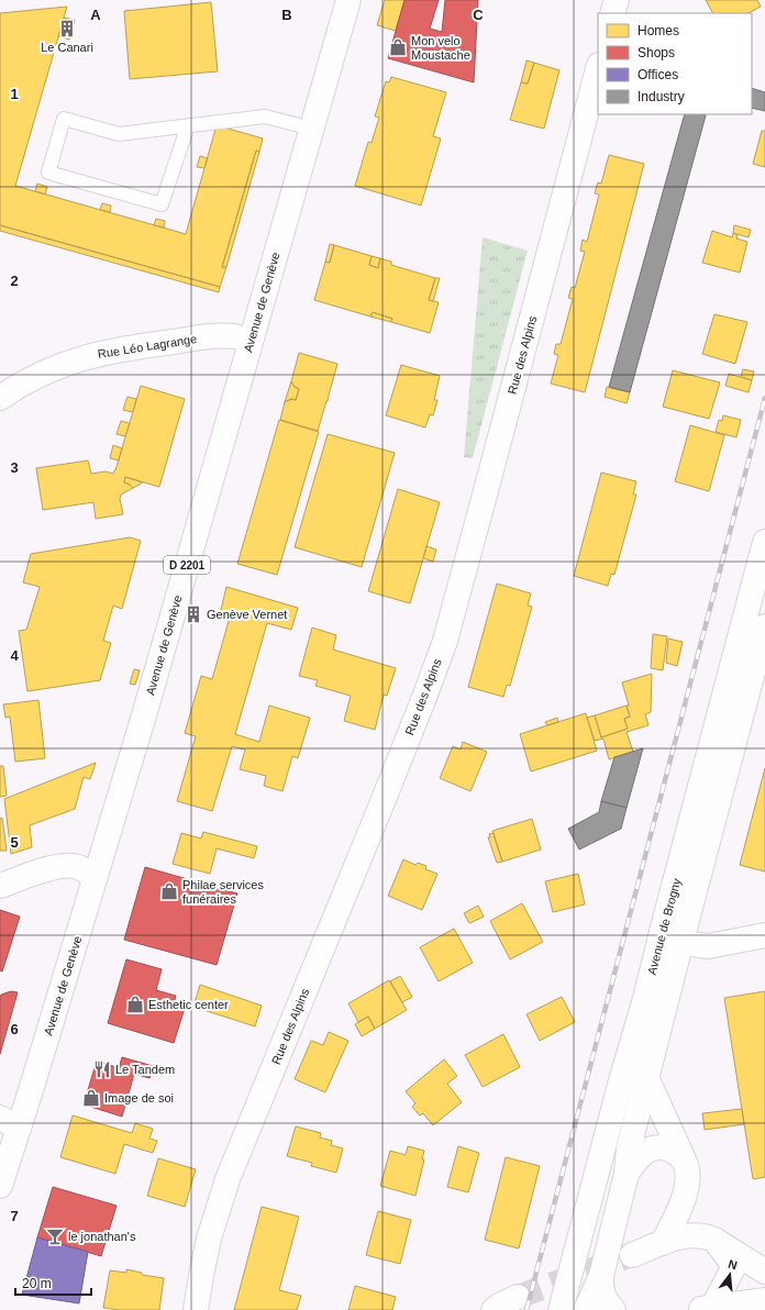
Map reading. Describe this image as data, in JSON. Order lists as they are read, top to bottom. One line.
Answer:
{"streets":{"main road":["Avenue de Genève","Rue Léo Lagrange","Rue des Alpins","D 2201","Avenue de Brogny"]},"crossings":[["Avenue de Genève","Rue Léo Lagrange"]],"places":{"building":["Le Canari","Genève Vernet"],"shop":["Mon velo Moustache","Philae services funéraires","Esthetic center","Image de soi"],"restaurant":["Le Tandem"],"bar":["le jonathan's"]},"legend":["Homes","Shops","Offices","Industry"],"scale_bar":"20 m","north":"top","grid":{"columns":["A","B","C"],"rows":["1","2","3","4","5","6","7"]}}
